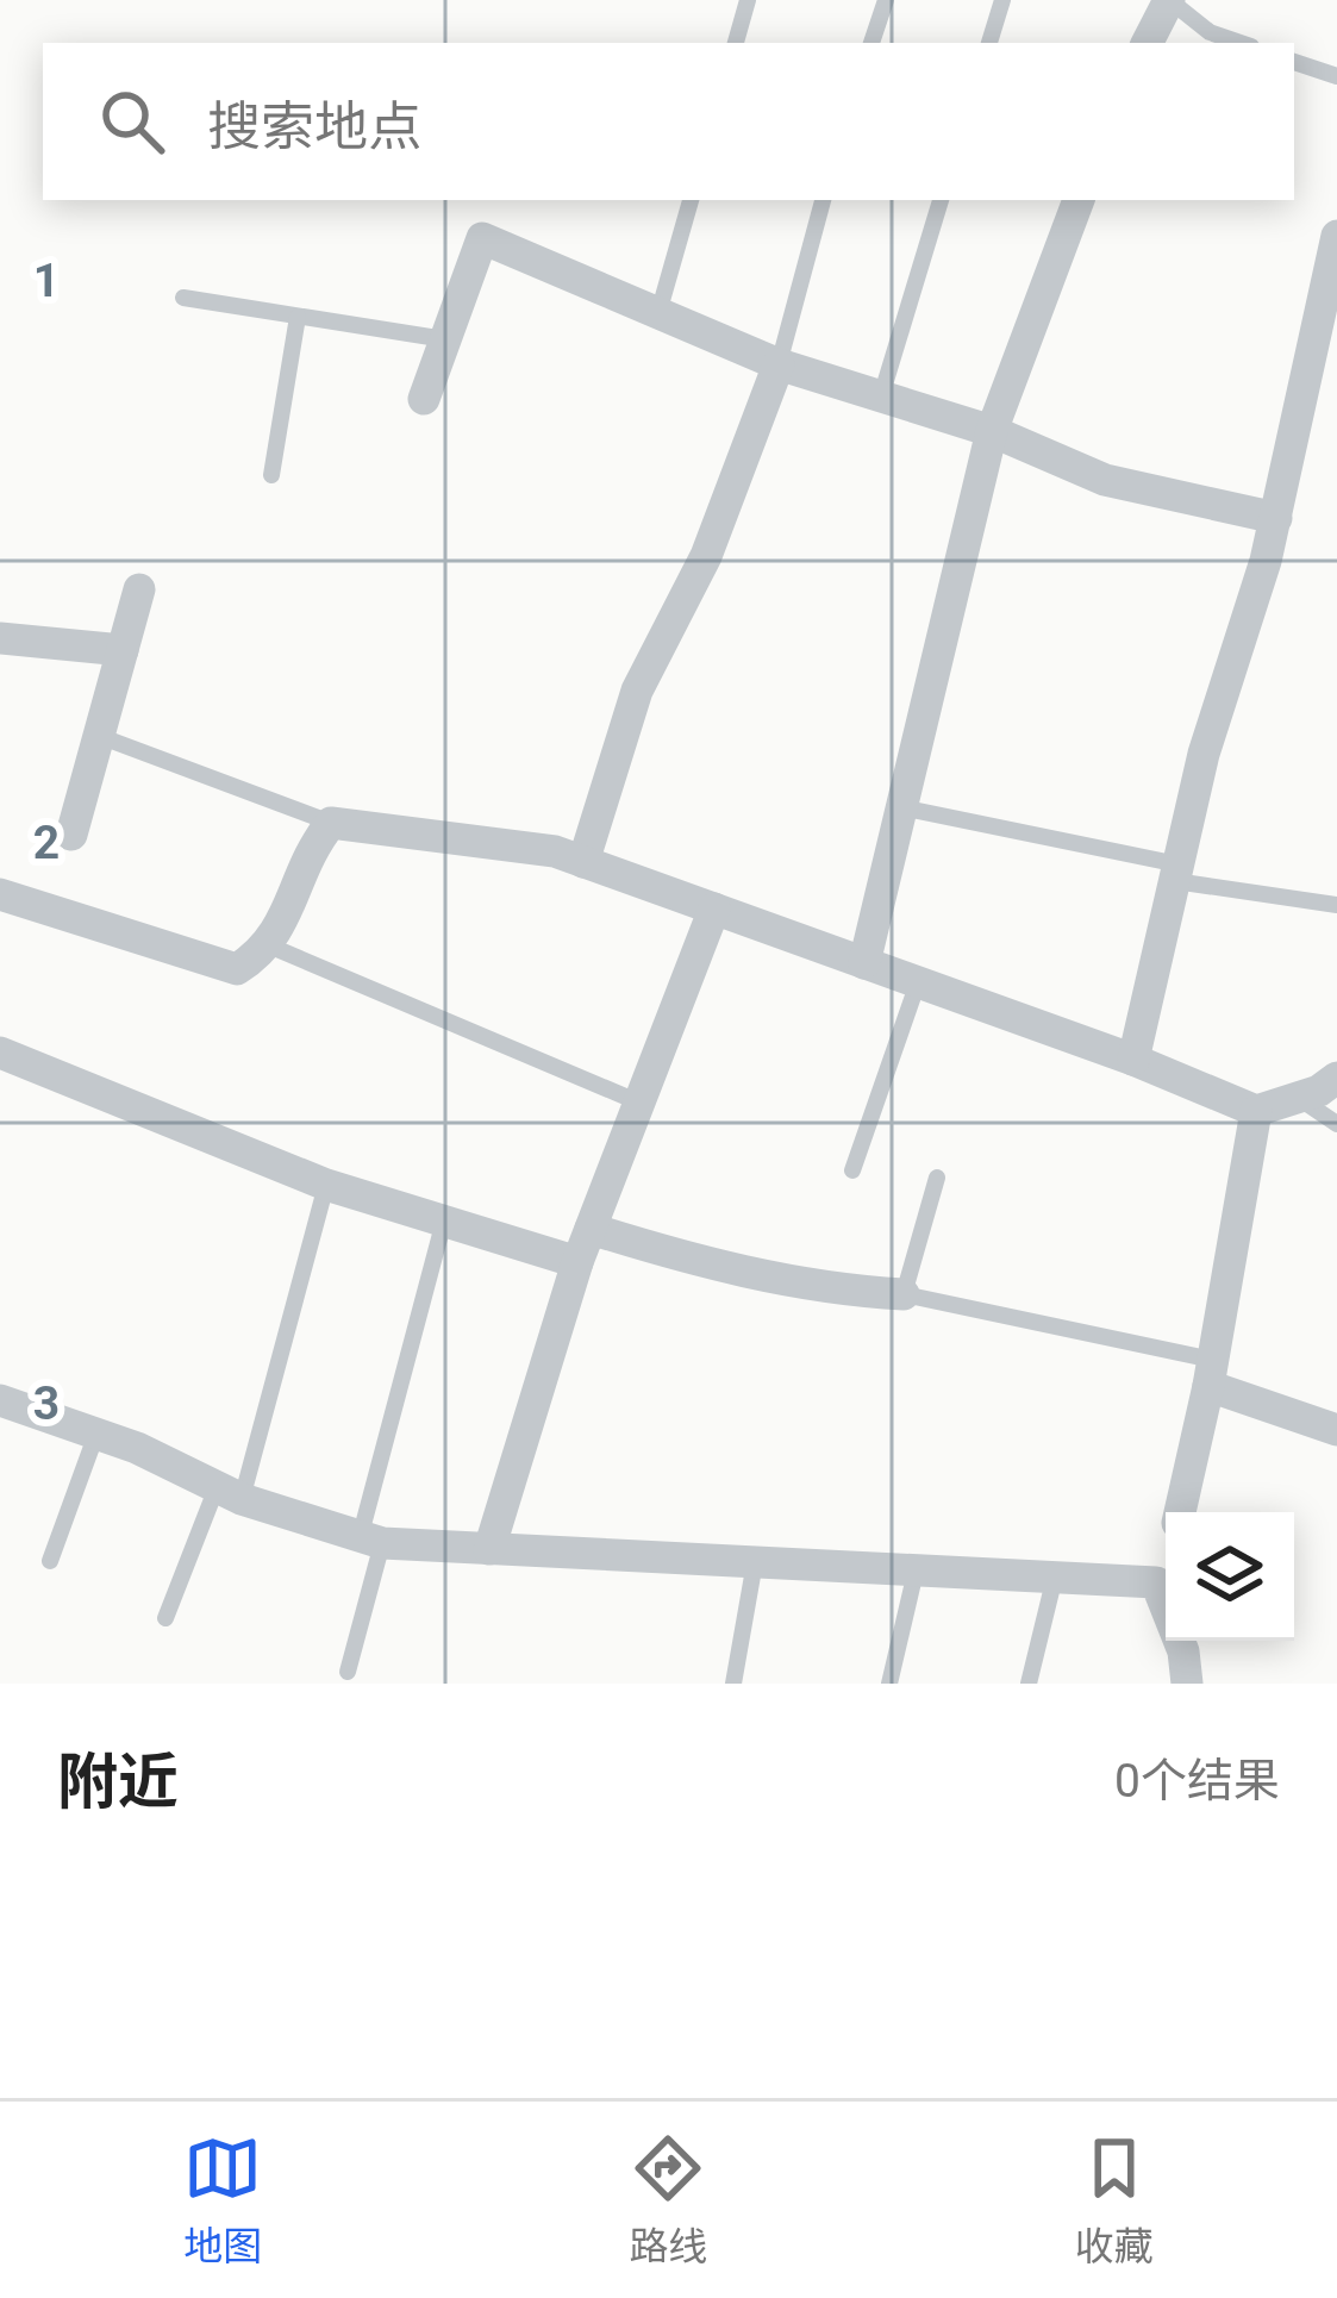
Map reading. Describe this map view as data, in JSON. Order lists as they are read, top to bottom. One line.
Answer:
{"page":{"search":"搜索地点","heading":["附近","0个结果"],"nav":["地图","路线","收藏"]},"grid":{"rows":["1","2","3"]}}
